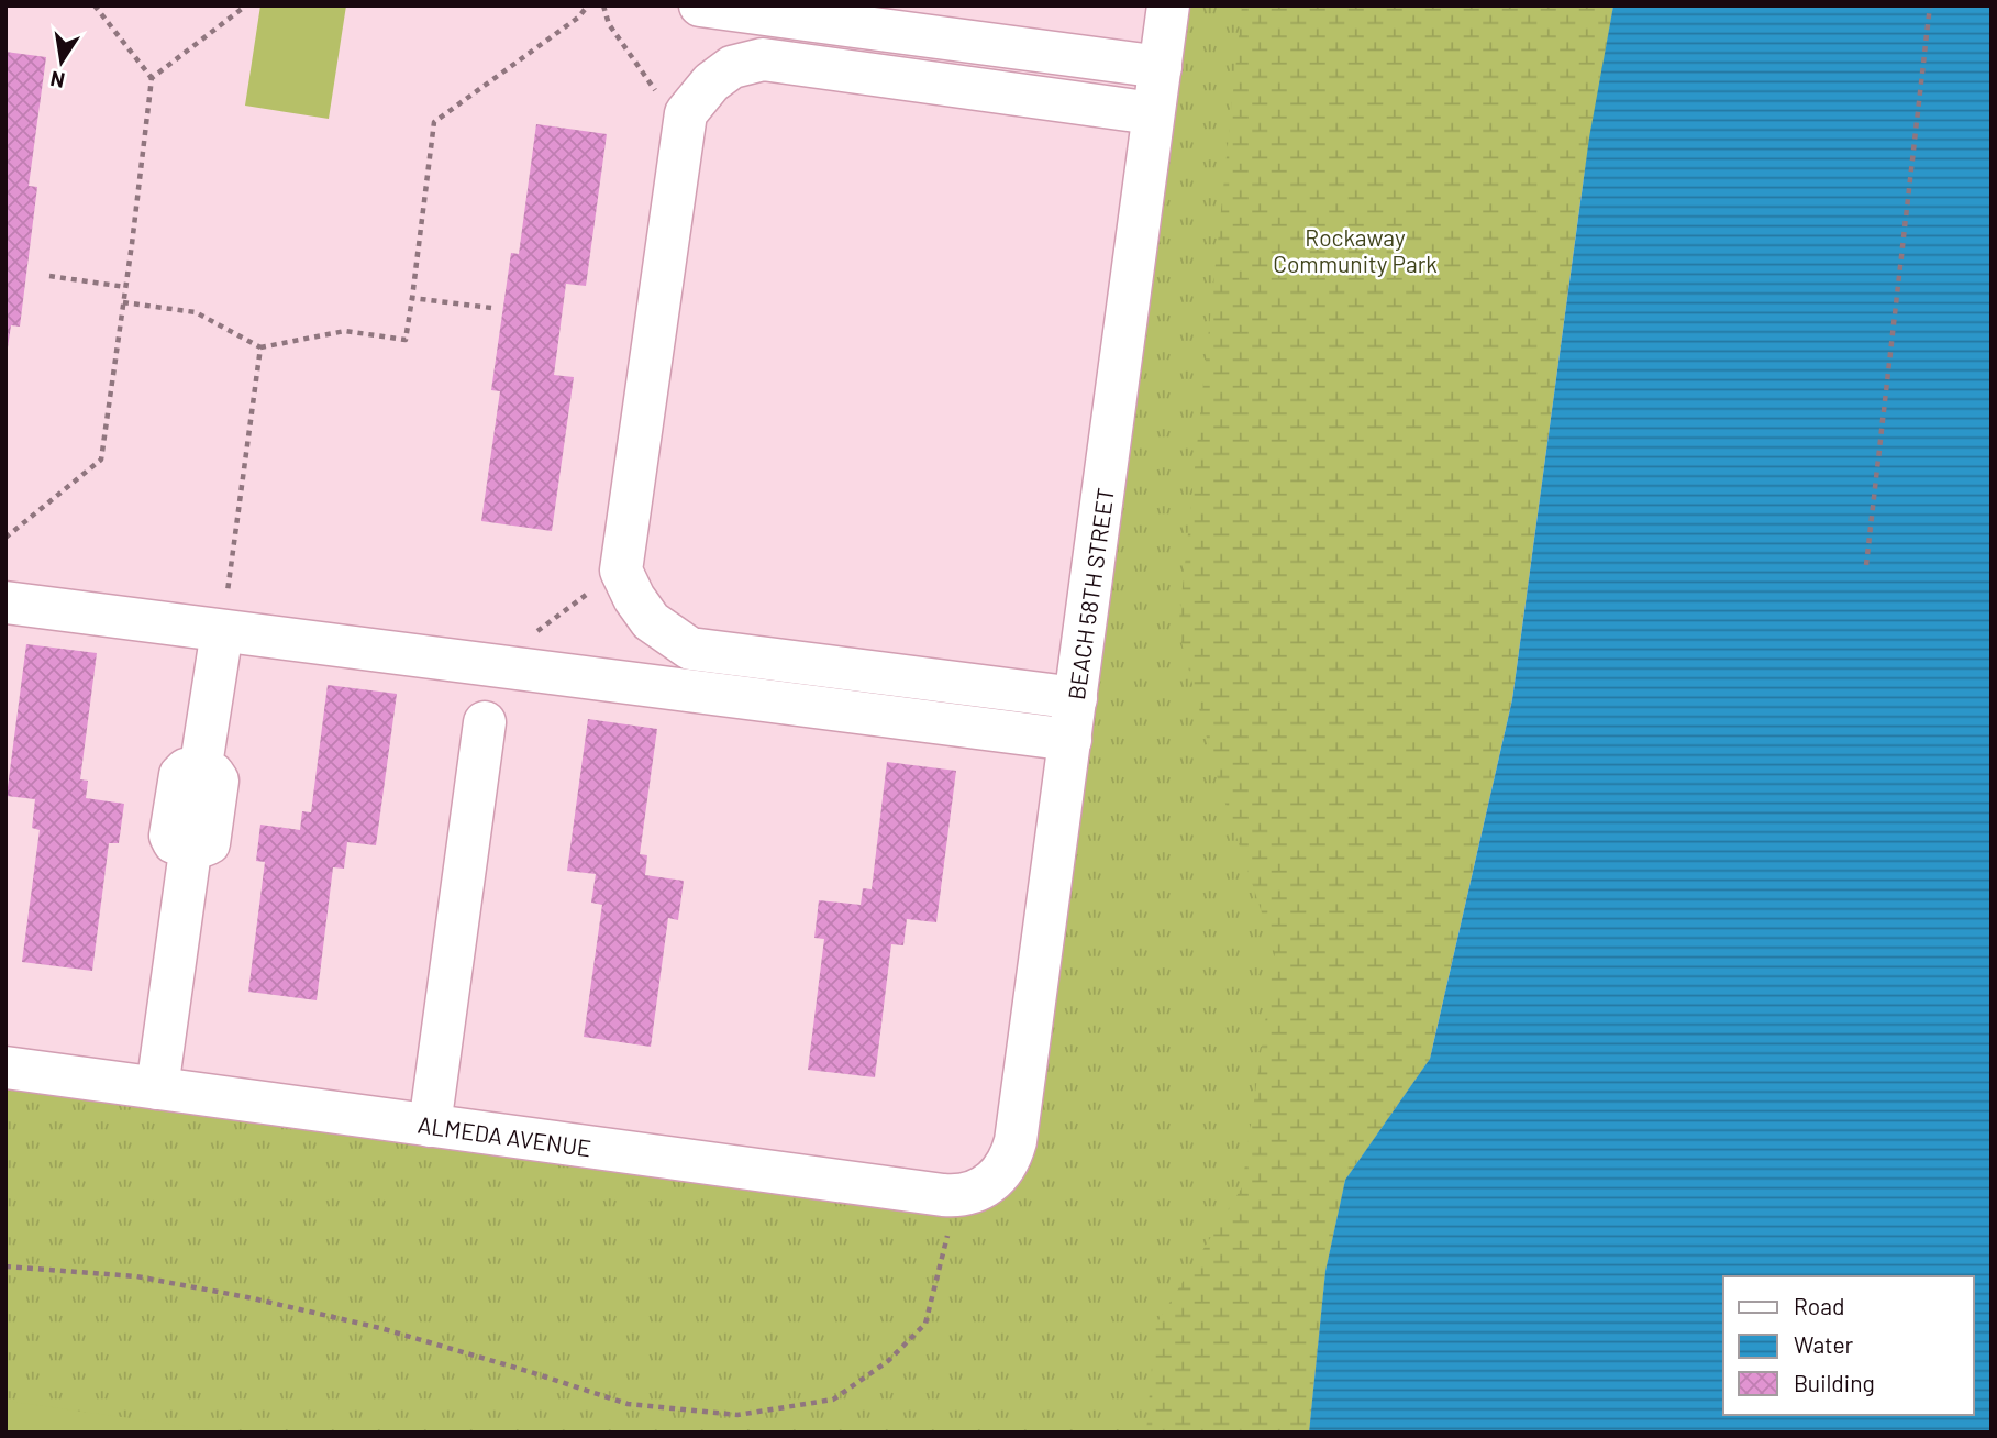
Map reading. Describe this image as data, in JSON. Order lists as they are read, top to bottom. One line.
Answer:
{"streets":{"street":["BEACH 58TH STREET","ALMEDA AVENUE"]},"crossings":[["BEACH 58TH STREET","ALMEDA AVENUE"]],"parks":["Rockaway Community Park"],"legend":["Road","Water","Building"],"north":"bottom"}
